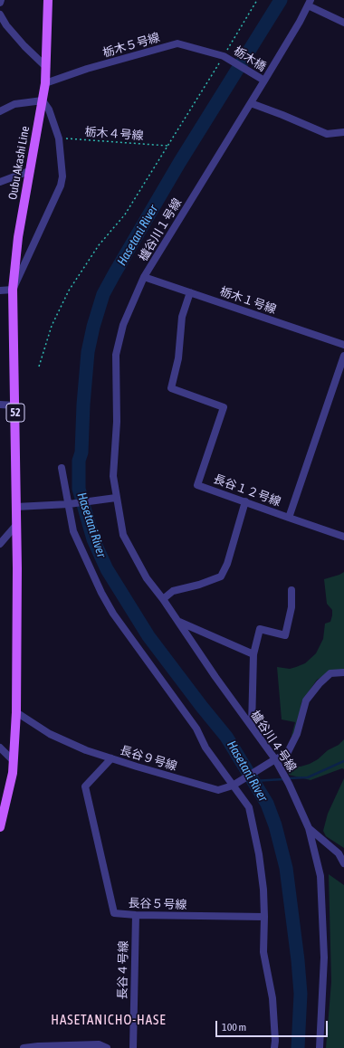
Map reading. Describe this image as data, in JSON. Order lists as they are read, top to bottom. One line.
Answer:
{"streets":{"main road":["Oubu Akashi Line","52"],"street":["栃木５号線","栃木橋","櫨谷川１号線","栃木１号線","長谷１２号線","櫨谷川４号線","長谷９号線","長谷５号線","長谷４号線"],"path":["栃木４号線"]},"crossings":[["栃木５号線","栃木橋"],["栃木５号線","Oubu Akashi Line"],["栃木橋","櫨谷川１号線"],["Oubu Akashi Line","長谷９号線"],["櫨谷川１号線","栃木１号線"],["櫨谷川１号線","櫨谷川４号線"],["栃木１号線","長谷１２号線"],["櫨谷川４号線","長谷９号線"],["長谷９号線","長谷５号線"],["長谷５号線","長谷４号線"]],"districts":["HASETANICHO-HASE"],"water":["Hasetani River"],"scale_bar":"100 m"}
